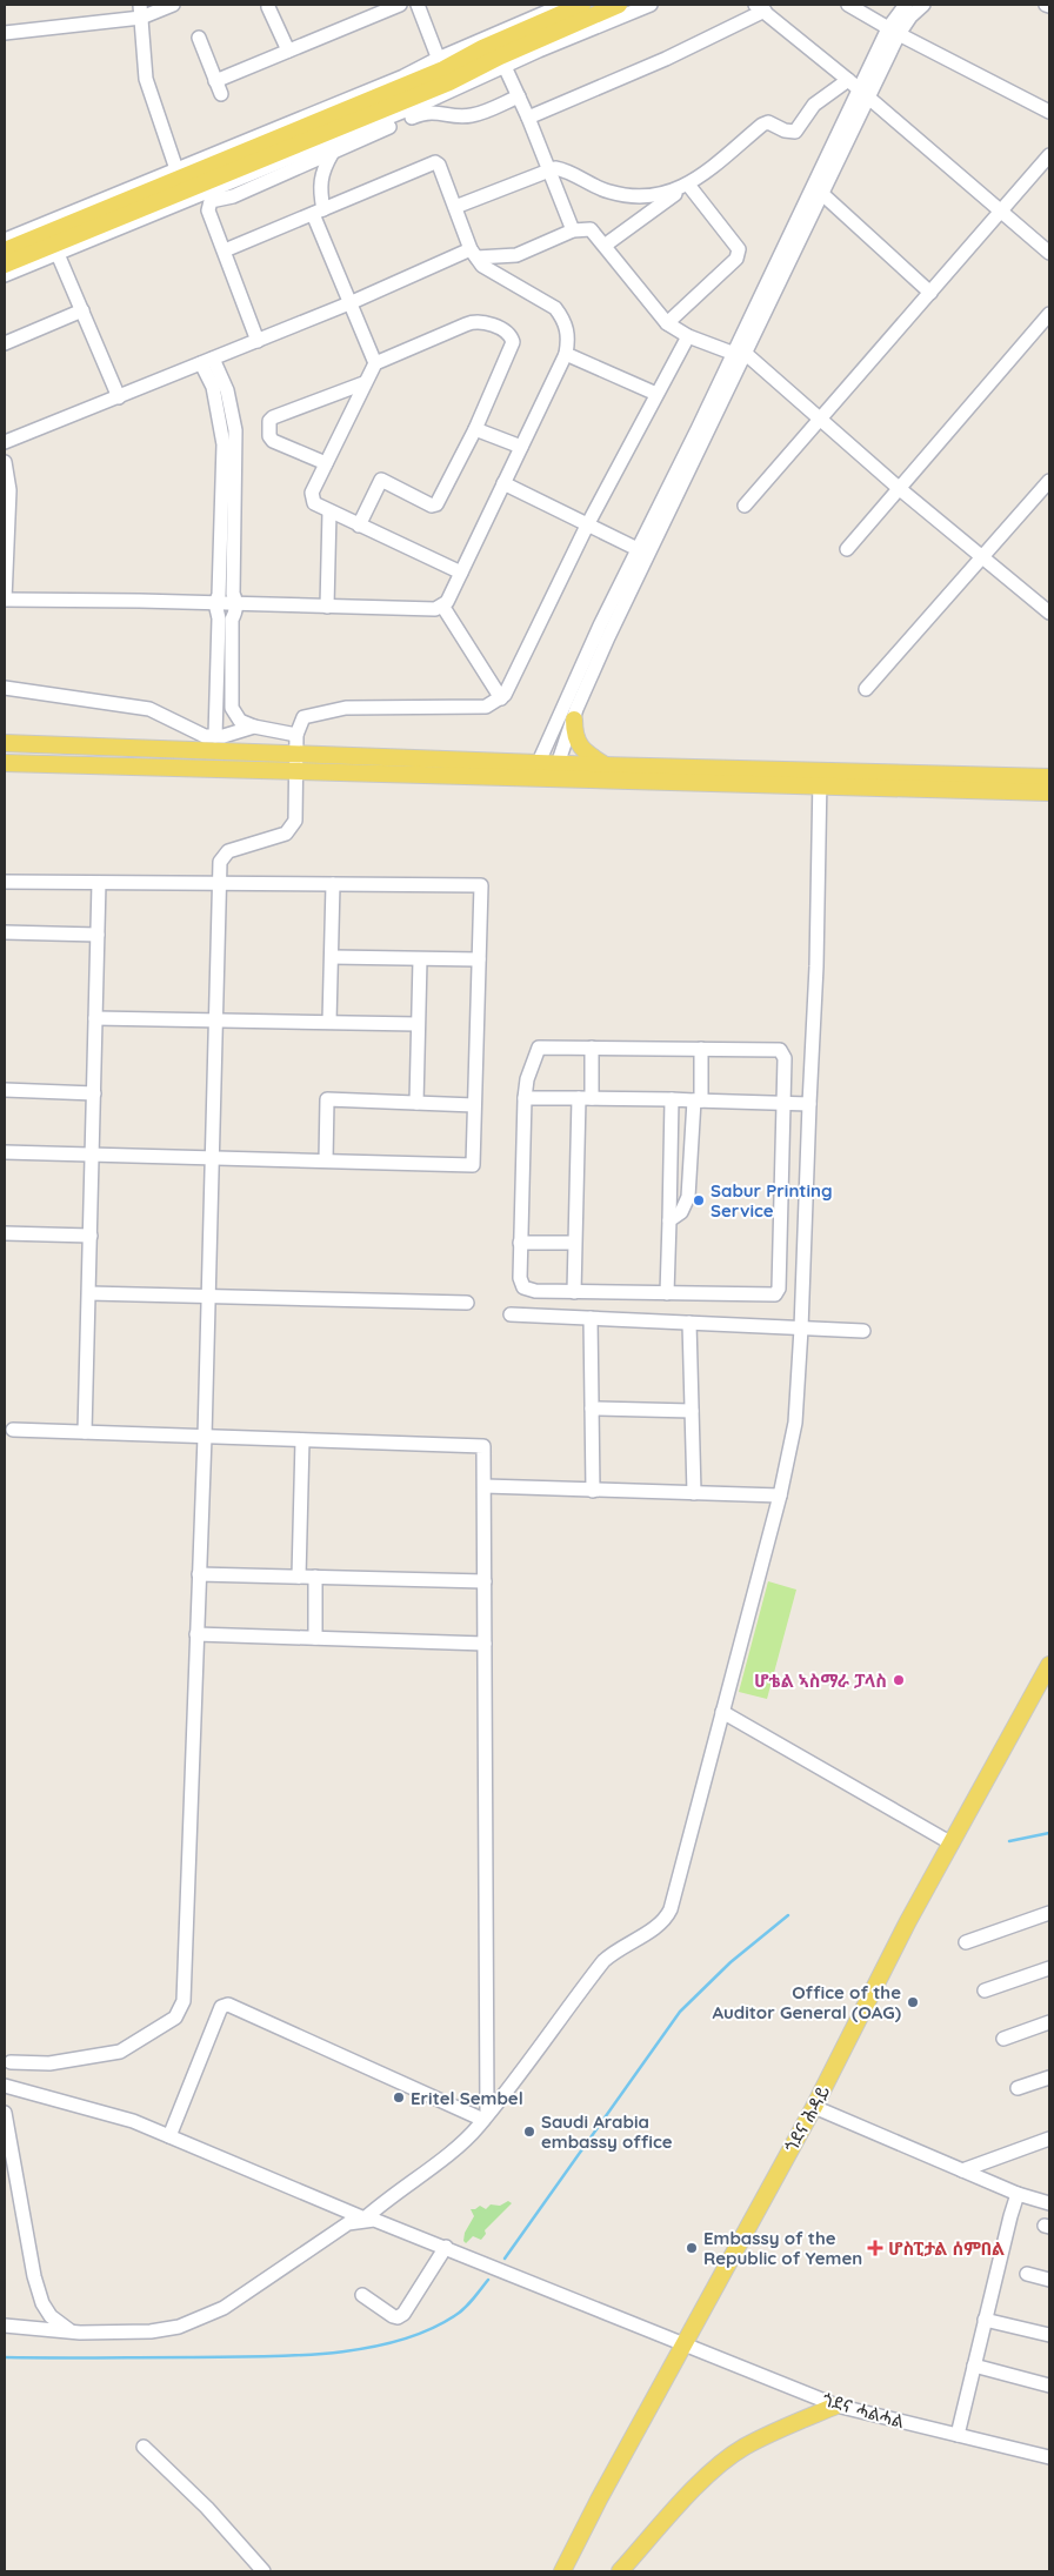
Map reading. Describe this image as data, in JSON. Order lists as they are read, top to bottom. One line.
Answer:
{"streets":{"main road":["ጎደና ሕዳይ"],"street":["ጎደና ሓልሓል"]},"crossings":[["ጎደና ሕዳይ","ጎደና ሓልሓል"]],"places":{"other":["Sabur Printing Service","ሆቴል ኣስማራ ፓላስ","Office of the Auditor General (OAG)","Eritel Sembel","Saudi Arabia embassy office","Embassy of the Republic of Yemen"],"health":["ሆስፒታል ሰምበል"]}}
